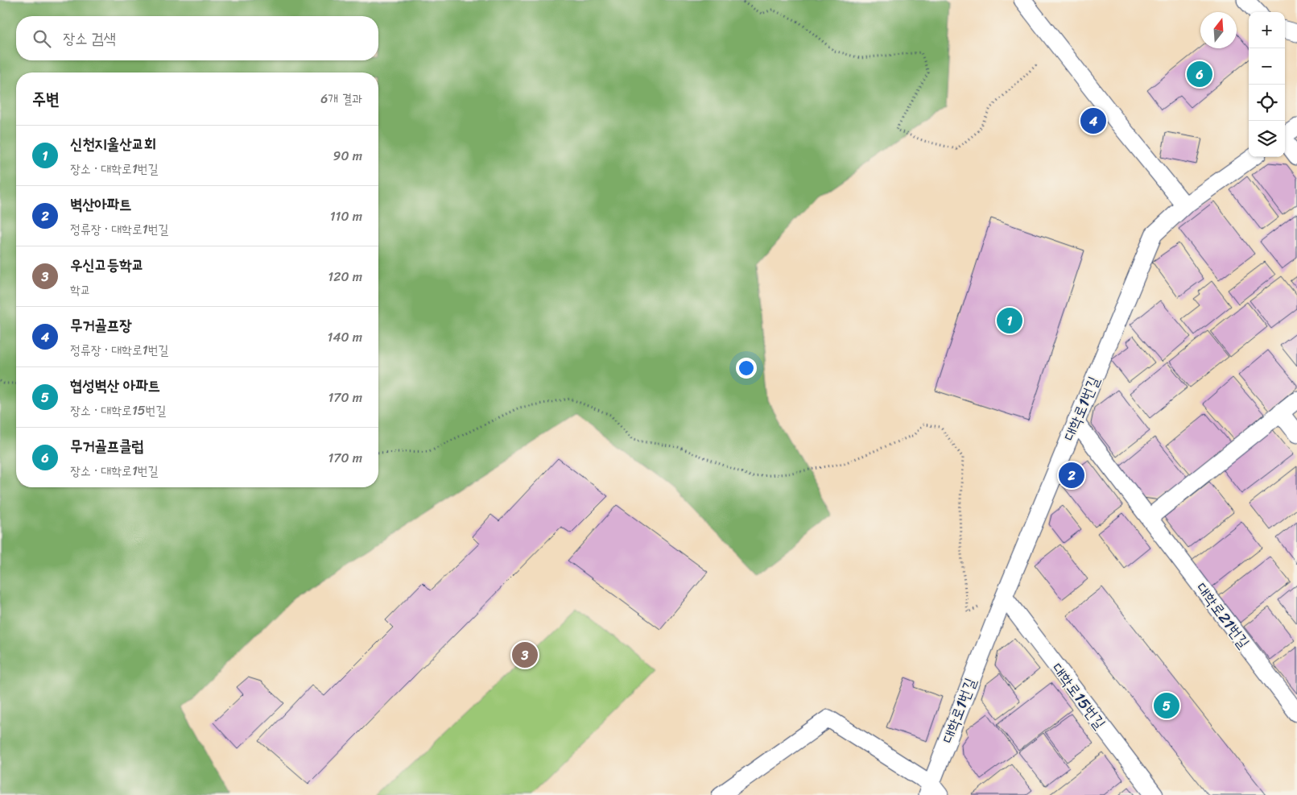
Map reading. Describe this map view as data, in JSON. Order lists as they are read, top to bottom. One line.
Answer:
{"streets":{"street":["대학로1번길","대학로21번길","대학로15번길"]},"crossings":[["대학로1번길","대학로21번길"],["대학로1번길","대학로15번길"]],"north":"top","page":{"map_buttons":["+","−"],"search":"장소 검색","pins":["6","4","1","2","3","5"],"heading":["주변","6개 결과"],"list":[{"mark":"1","name":"신천지울산교회","note":"장소 · 대학로1번길","value":"90 m"},{"mark":"2","name":"벽산아파트","note":"정류장 · 대학로1번길","value":"110 m"},{"mark":"3","name":"우신고등학교","note":"학교","value":"120 m"},{"mark":"4","name":"무거골프장","note":"정류장 · 대학로1번길","value":"140 m"},{"mark":"5","name":"협성벽산 아파트","note":"장소 · 대학로15번길","value":"170 m"},{"mark":"6","name":"무거골프클럽","note":"장소 · 대학로1번길","value":"170 m"}]}}
